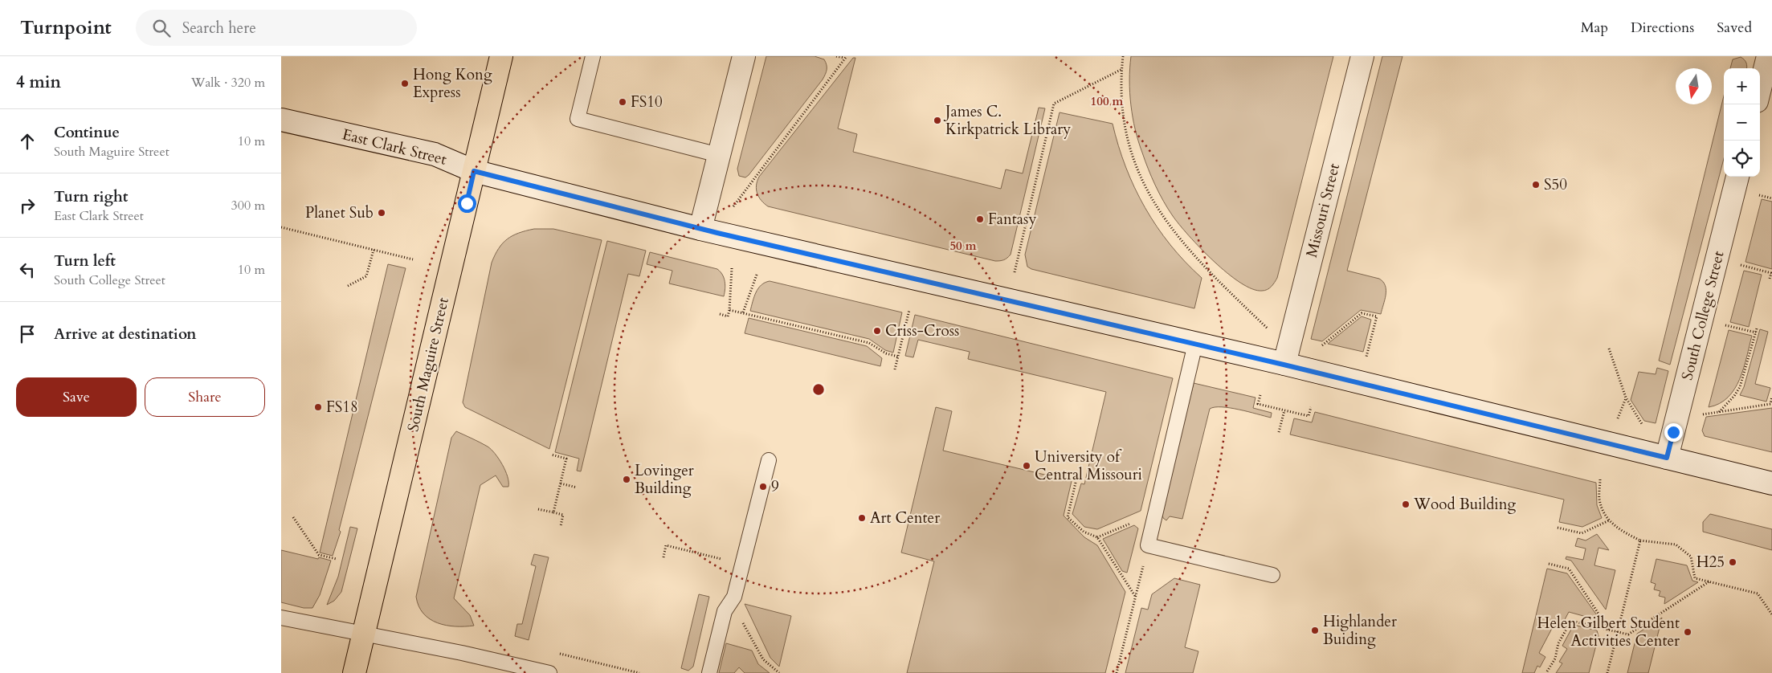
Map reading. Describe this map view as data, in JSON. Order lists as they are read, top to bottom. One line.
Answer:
{"streets":{"main road":["South Maguire Street"],"street":["East Clark Street","Missouri Street","South College Street"]},"crossings":[["East Clark Street","Missouri Street"],["East Clark Street","South College Street"],["East Clark Street","South Maguire Street"]],"places":["Hong Kong Express","FS10","James C. Kirkpatrick Library","S50","Planet Sub","Fantasy","Criss-Cross","FS18","University of Central Missouri","Lovinger Building","9","Wood Building","Art Center","H25","Highlander Buiding","Helen Gilbert Student Activities Center"],"north":"bottom","page":{"header":"Turnpoint","search":"Search here","nav":["Map","Directions","Saved"],"heading":["4 min","Walk · 320 m"],"map_buttons":["+","−"],"list":[["Continue","South Maguire Street","10 m"],["Turn right","East Clark Street","300 m"],["Turn left","South College Street","10 m"],"Arrive at destination"],"buttons":["Save","Share"]},"rings":["100 m","50 m"]}
